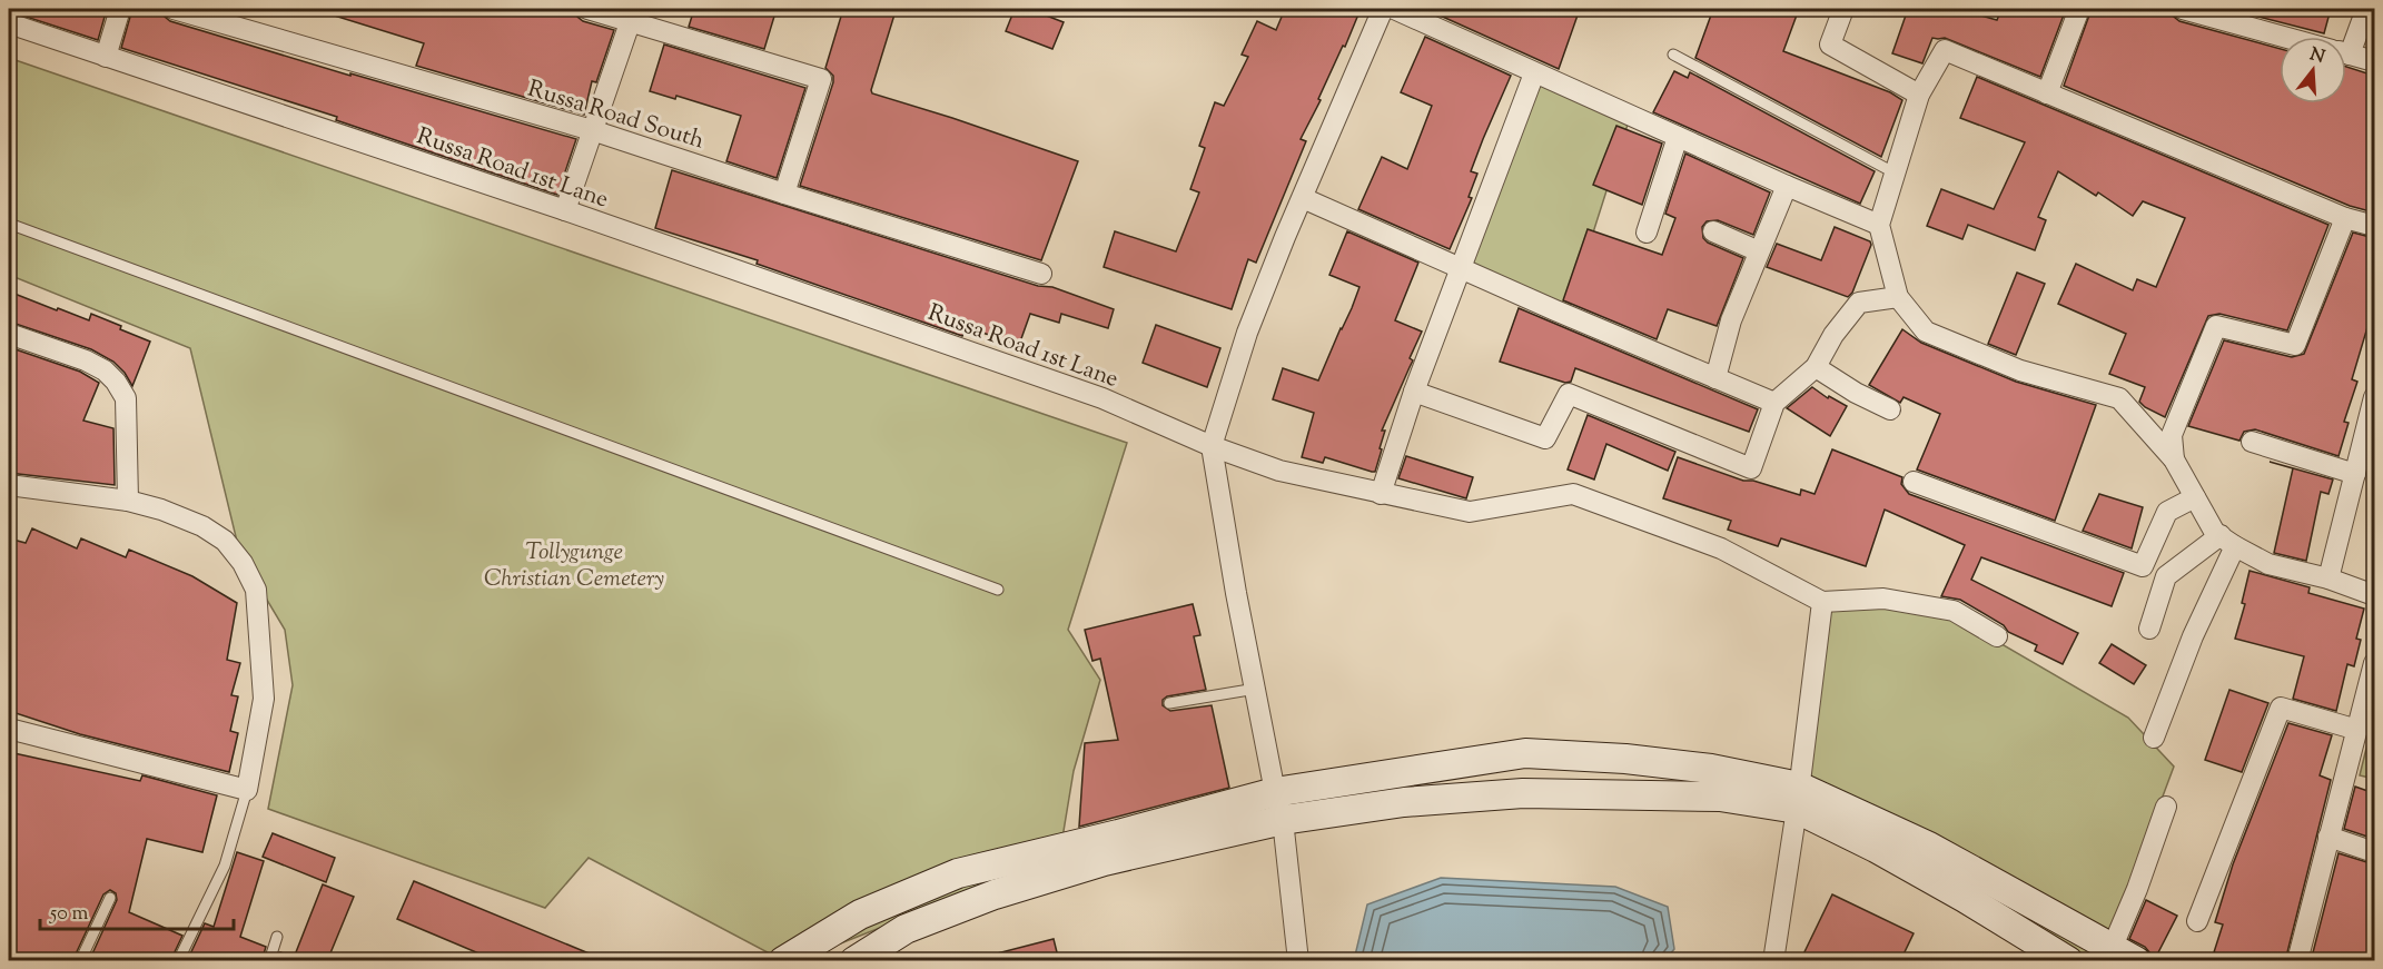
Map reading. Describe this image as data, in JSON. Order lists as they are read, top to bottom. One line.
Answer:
{"streets":{"street":["Russa Road South","Russa Road 1st Lane"]},"parks":["Tollygunge Christian Cemetery"],"scale_bar":"50 m","north":"top"}
